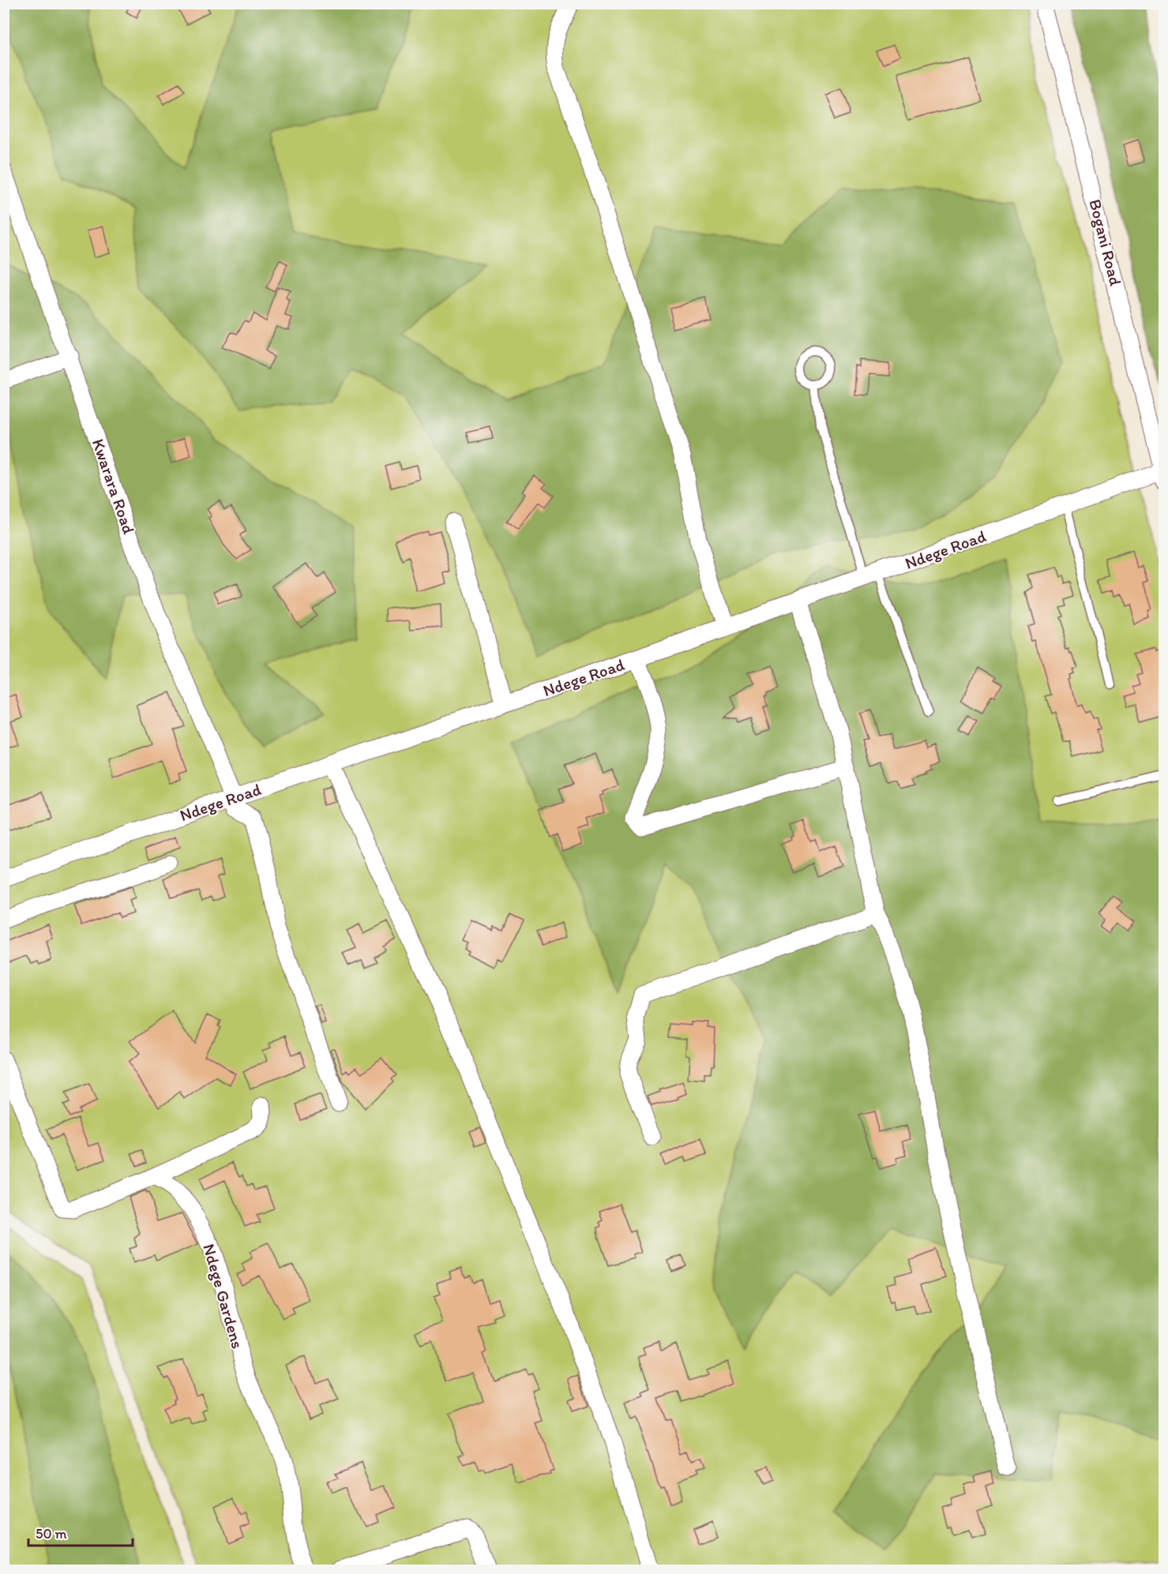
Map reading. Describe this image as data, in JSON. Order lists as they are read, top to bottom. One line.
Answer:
{"streets":{"street":["Bogani Road","Kwarara Road","Ndege Road","Ndege Gardens"]},"crossings":[["Bogani Road","Ndege Road"],["Kwarara Road","Ndege Road"]],"scale_bar":"50 m"}
